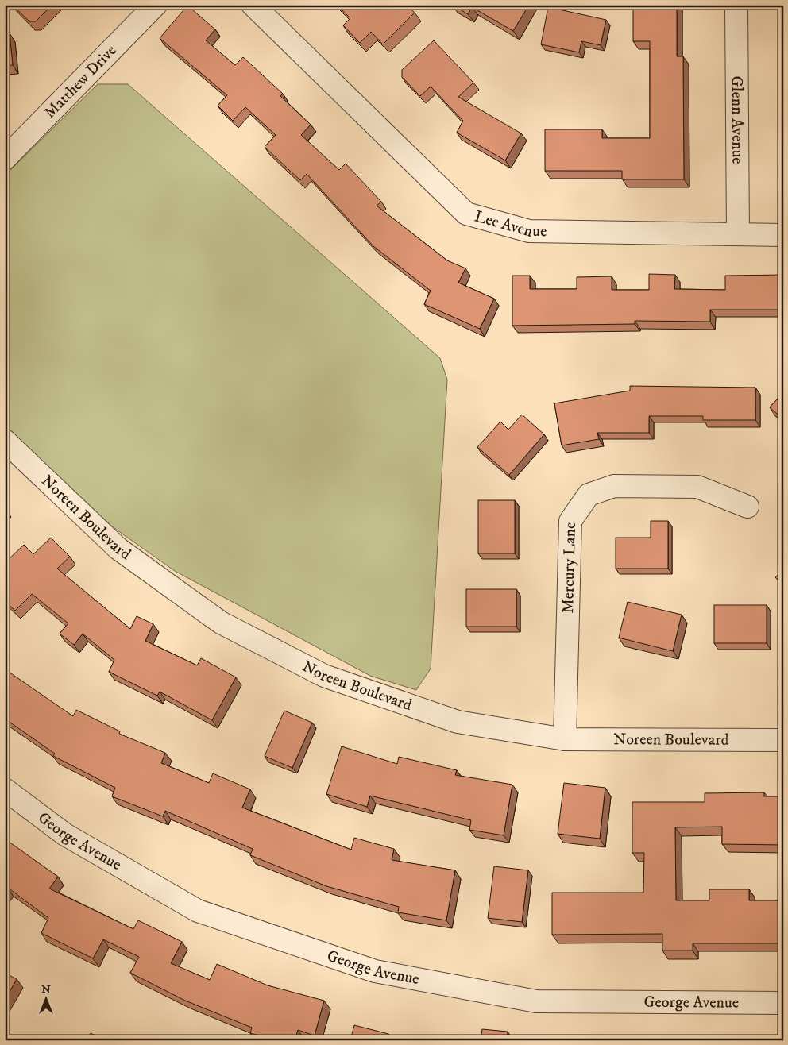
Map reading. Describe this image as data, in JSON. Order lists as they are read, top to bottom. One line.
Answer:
{"streets":{"street":["Matthew Drive","Glenn Avenue","Lee Avenue","Noreen Boulevard","Mercury Lane","George Avenue"]},"crossings":[["Glenn Avenue","Lee Avenue"],["Noreen Boulevard","Mercury Lane"]],"north":"top"}
